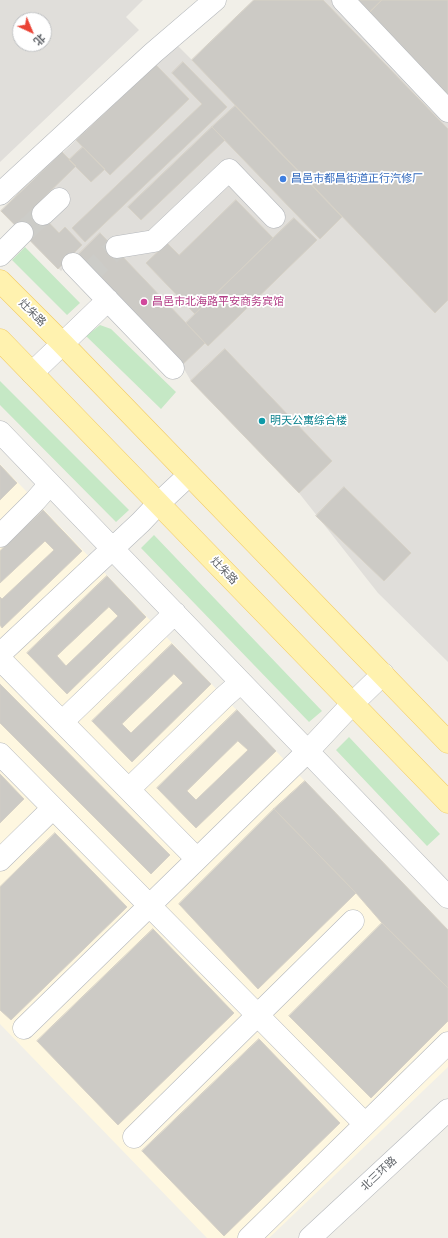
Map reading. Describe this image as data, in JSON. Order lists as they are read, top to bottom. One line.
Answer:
{"streets":{"main road":["灶朱路"],"lane":["北三环路"]},"places":["昌邑市都昌街道正行汽修厂","昌邑市北海路平安商务宾馆","明天公寓综合楼"],"north":"bottom right"}
